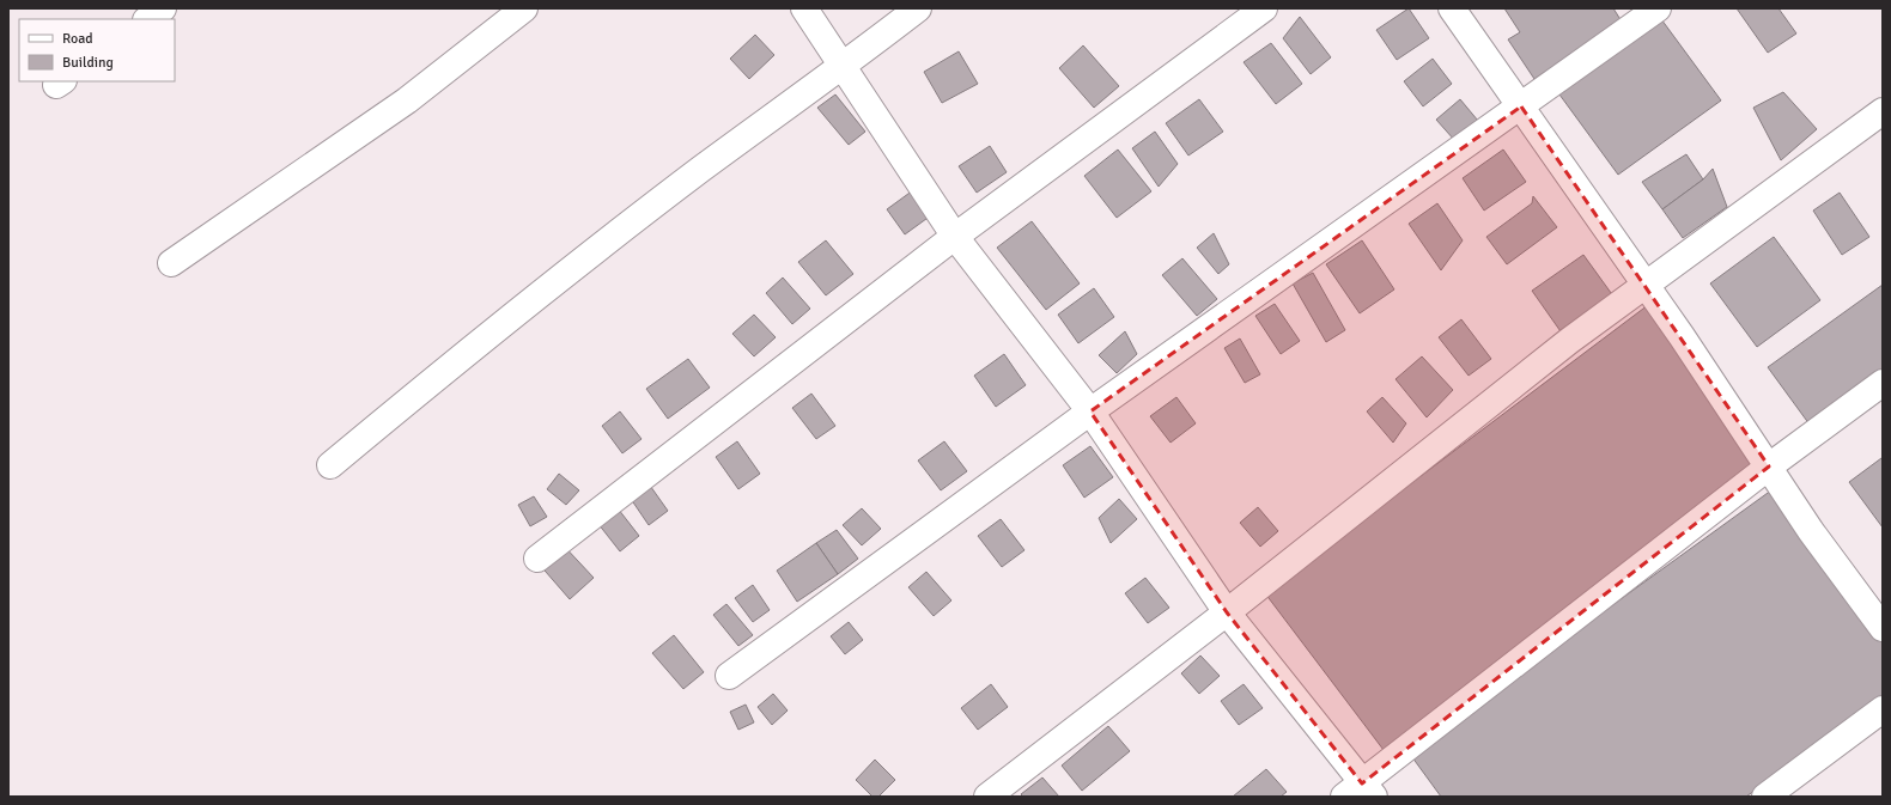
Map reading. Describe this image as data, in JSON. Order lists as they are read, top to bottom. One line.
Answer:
{"legend":["Road","Building"]}
